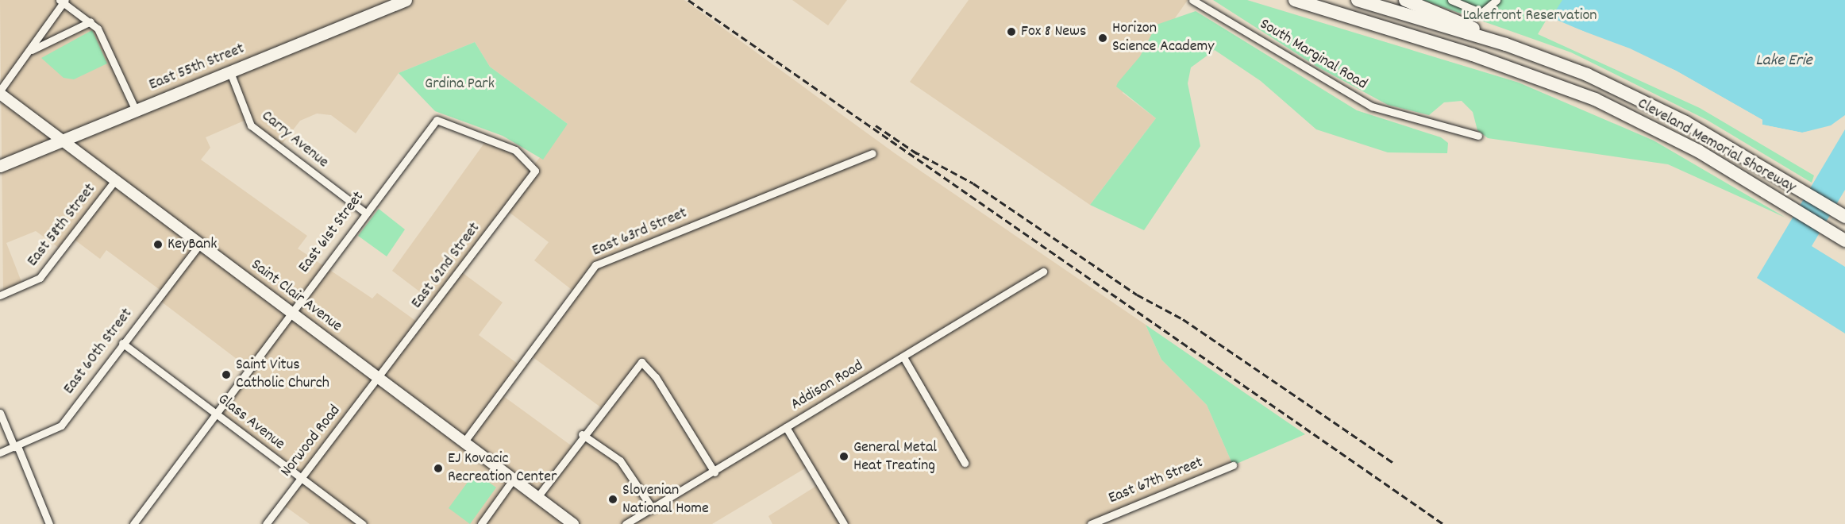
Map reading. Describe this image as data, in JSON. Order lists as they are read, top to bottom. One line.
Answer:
{"streets":{"highway":["Cleveland Memorial Shoreway"],"main road":["East 55th Street","Saint Clair Avenue"],"street":["South Marginal Road","Carry Avenue","East 58th Street","East 61st Street","East 63rd Street","East 62nd Street","East 60th Street","Addison Road","Glass Avenue","Norwood Road","East 67th Street"]},"crossings":[["East 55th Street","Carry Avenue"],["East 55th Street","Saint Clair Avenue"],["Carry Avenue","East 61st Street"],["East 58th Street","Saint Clair Avenue"],["East 61st Street","East 62nd Street"],["East 61st Street","Saint Clair Avenue"],["East 61st Street","Glass Avenue"],["East 63rd Street","Saint Clair Avenue"],["East 62nd Street","Saint Clair Avenue"],["East 62nd Street","Norwood Road"],["Saint Clair Avenue","East 60th Street"],["Saint Clair Avenue","Norwood Road"],["East 60th Street","Glass Avenue"],["Glass Avenue","Norwood Road"]],"water":["Lake Erie"],"parks":["Lakefront Reservation","Grdina Park"],"places":["Fox 8 News","Horizon Science Academy","KeyBank","Saint Vitus Catholic Church","General Metal Heat Treating","EJ Kovacic Recreation Center","Slovenian National Home"]}
